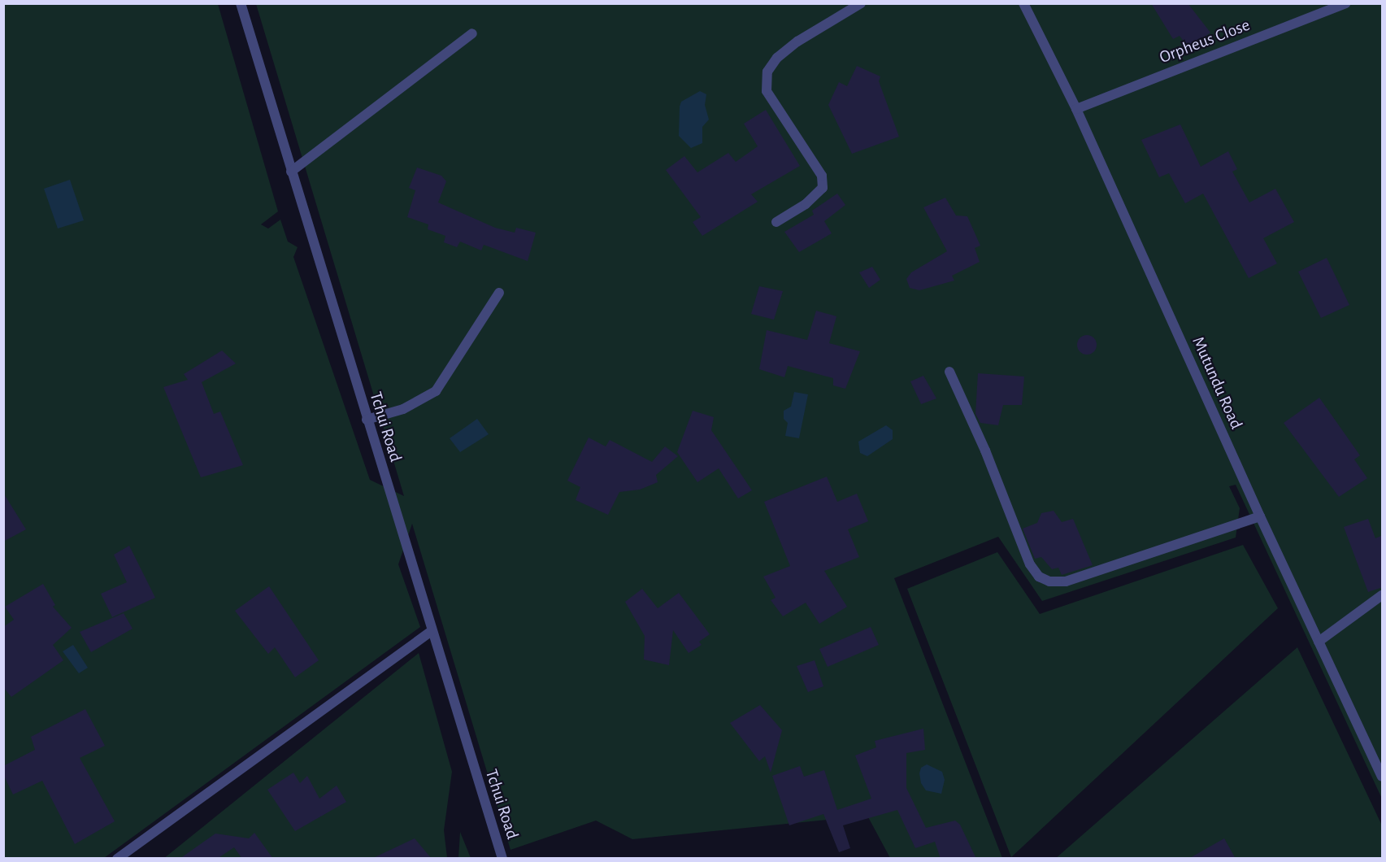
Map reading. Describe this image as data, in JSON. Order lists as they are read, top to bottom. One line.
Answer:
{"streets":{"street":["Orpheus Close","Mutundu Road","Tchui Road"]},"crossings":[["Orpheus Close","Mutundu Road"]]}
